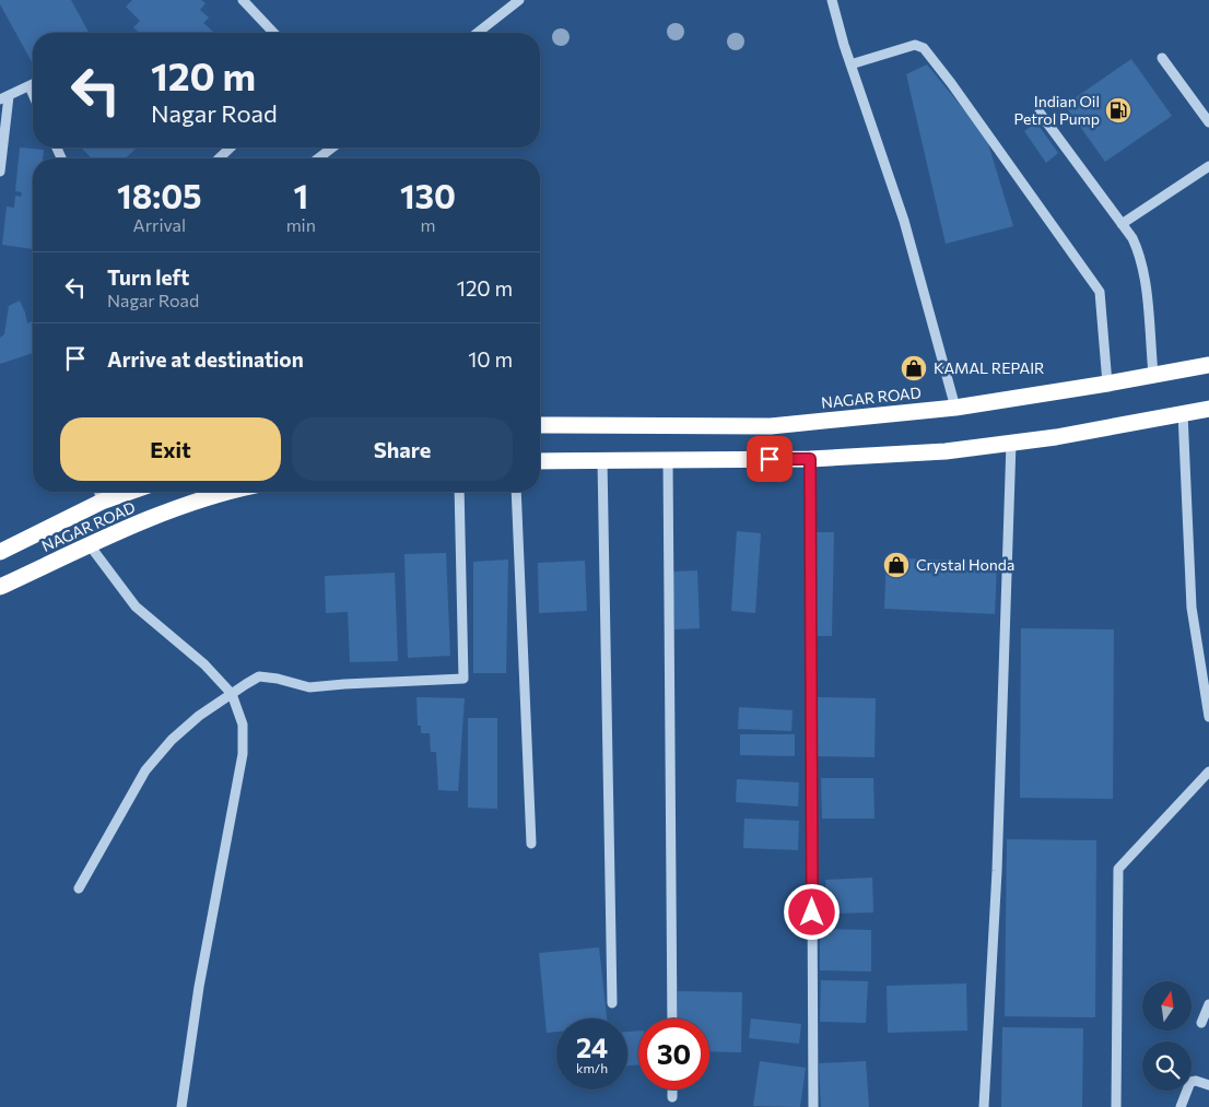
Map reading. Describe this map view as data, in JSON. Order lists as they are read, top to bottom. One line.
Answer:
{"streets":{"highway":["NAGAR ROAD"]},"places":{"fuel station":["Indian Oil Petrol Pump"],"shop":["KAMAL REPAIR","Crystal Honda"]},"north":"top","page":{"turn":["120 m","Nagar Road"],"eta":["18:05","Arrival","1","min","130","m"],"list":[{"name":"Turn left","note":"Nagar Road","value":"120 m"},{"name":"Arrive at destination","value":"10 m"}],"buttons":["Exit","Share"],"speed":"24 km/h","limit":"30"}}
